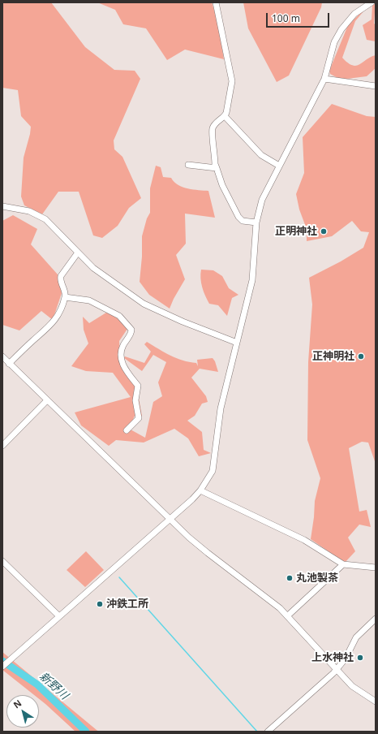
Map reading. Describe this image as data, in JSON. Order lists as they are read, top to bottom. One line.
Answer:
{"water":["新野川"],"places":["正明神社","正神明社","丸池製茶","沖鉄工所","上水神社"],"scale_bar":"100 m","north":"top left"}
